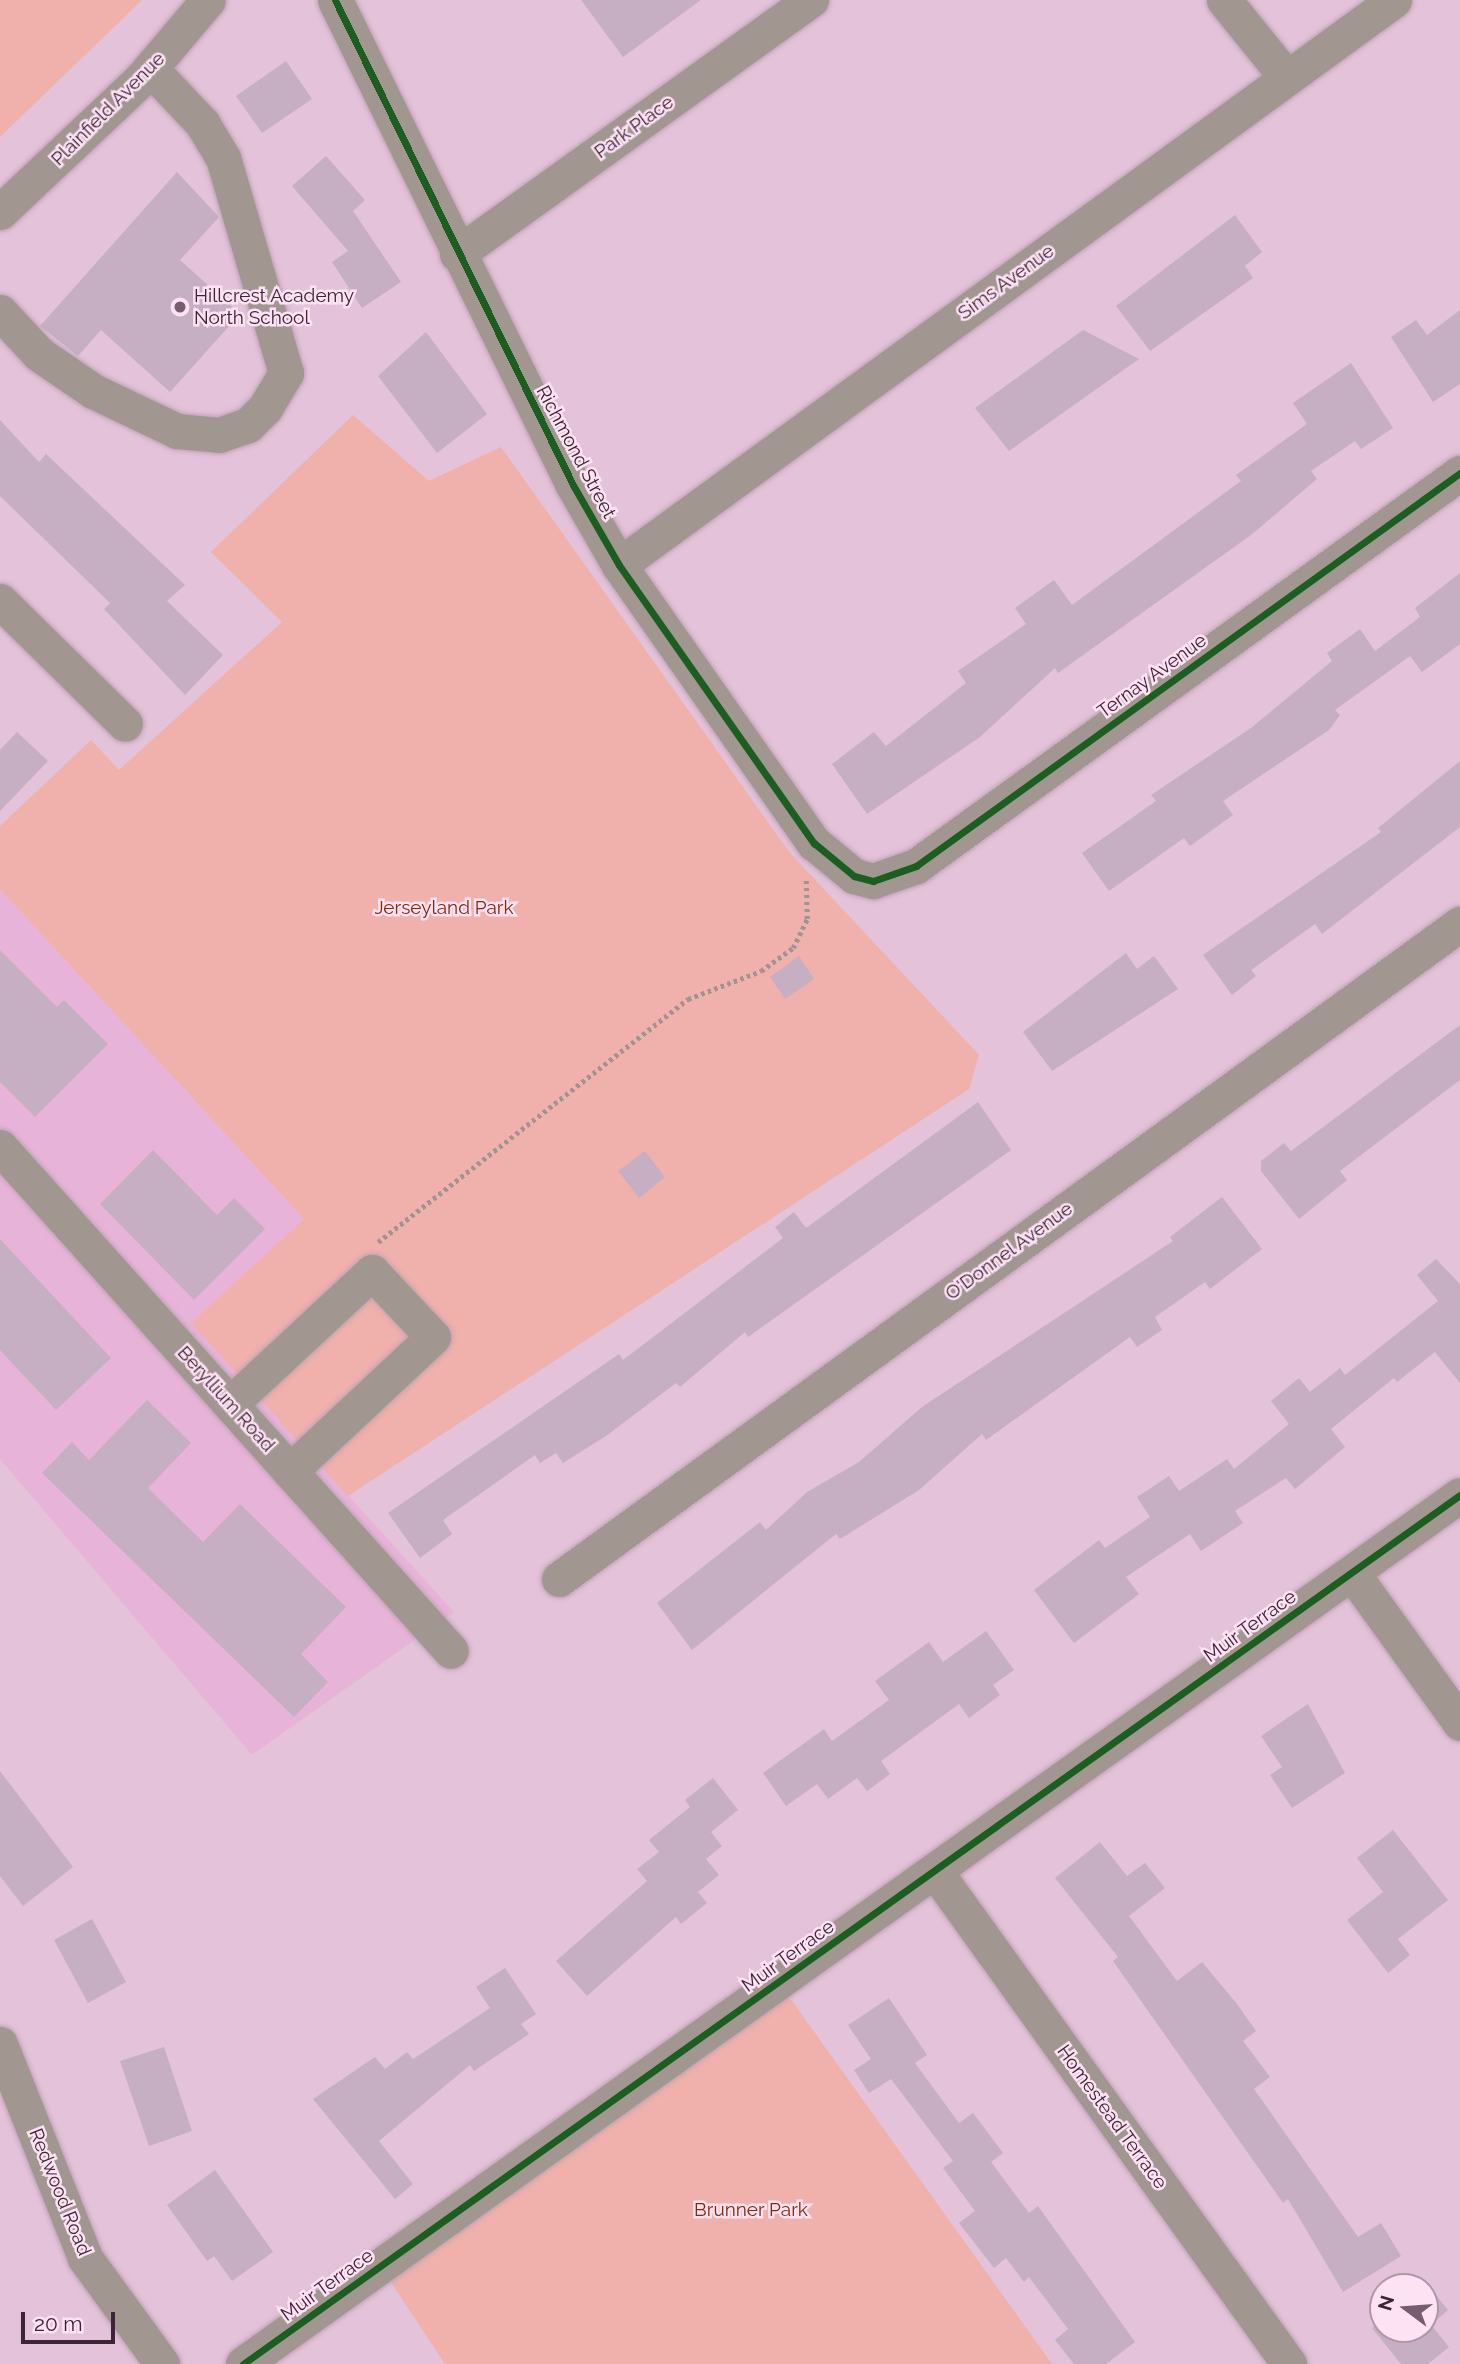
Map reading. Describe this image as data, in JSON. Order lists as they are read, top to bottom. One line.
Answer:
{"streets":{"street":["Plainfield Avenue","Park Place","Sims Avenue","Richmond Street","Ternay Avenue","O'Donnel Avenue","Beryllium Road","Muir Terrace","Homestead Terrace","Redwood Road"]},"crossings":[["Park Place","Richmond Street"],["Sims Avenue","Richmond Street"],["Richmond Street","Ternay Avenue"],["Muir Terrace","Homestead Terrace"]],"parks":["Jerseyland Park","Brunner Park"],"places":["Hillcrest Academy North School"],"scale_bar":"20 m","north":"left"}
